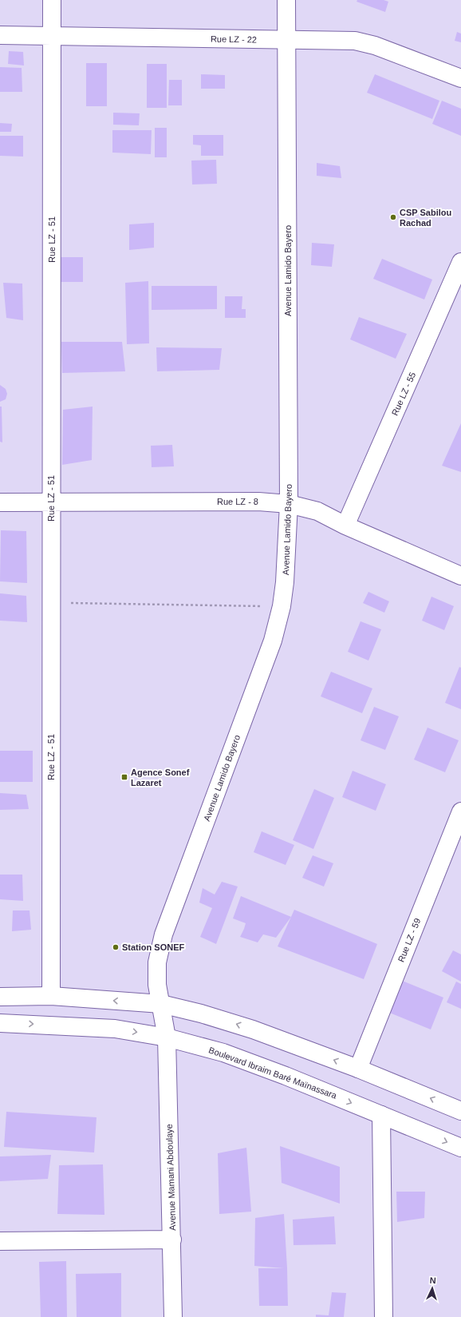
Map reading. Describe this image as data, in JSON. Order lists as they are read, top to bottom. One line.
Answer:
{"streets":{"street":["Rue LZ - 22","Rue LZ - 51","Avenue Lamido Bayero","Rue LZ - 55","Rue LZ - 8","Rue LZ - 59","Boulevard Ibraim Baré Maïnassara","Avenue Mamani Abdoulaye"]},"crossings":[["Rue LZ - 22","Rue LZ - 51"],["Rue LZ - 22","Avenue Lamido Bayero"],["Rue LZ - 51","Rue LZ - 8"],["Avenue Lamido Bayero","Rue LZ - 8"],["Avenue Lamido Bayero","Boulevard Ibraim Baré Maïnassara"],["Avenue Lamido Bayero","Avenue Mamani Abdoulaye"],["Rue LZ - 55","Rue LZ - 8"],["Boulevard Ibraim Baré Maïnassara","Avenue Mamani Abdoulaye"]],"places":{"other":["CSP Sabilou Rachad","Station SONEF"],"transit":["Agence Sonef Lazaret"]},"north":"top"}
